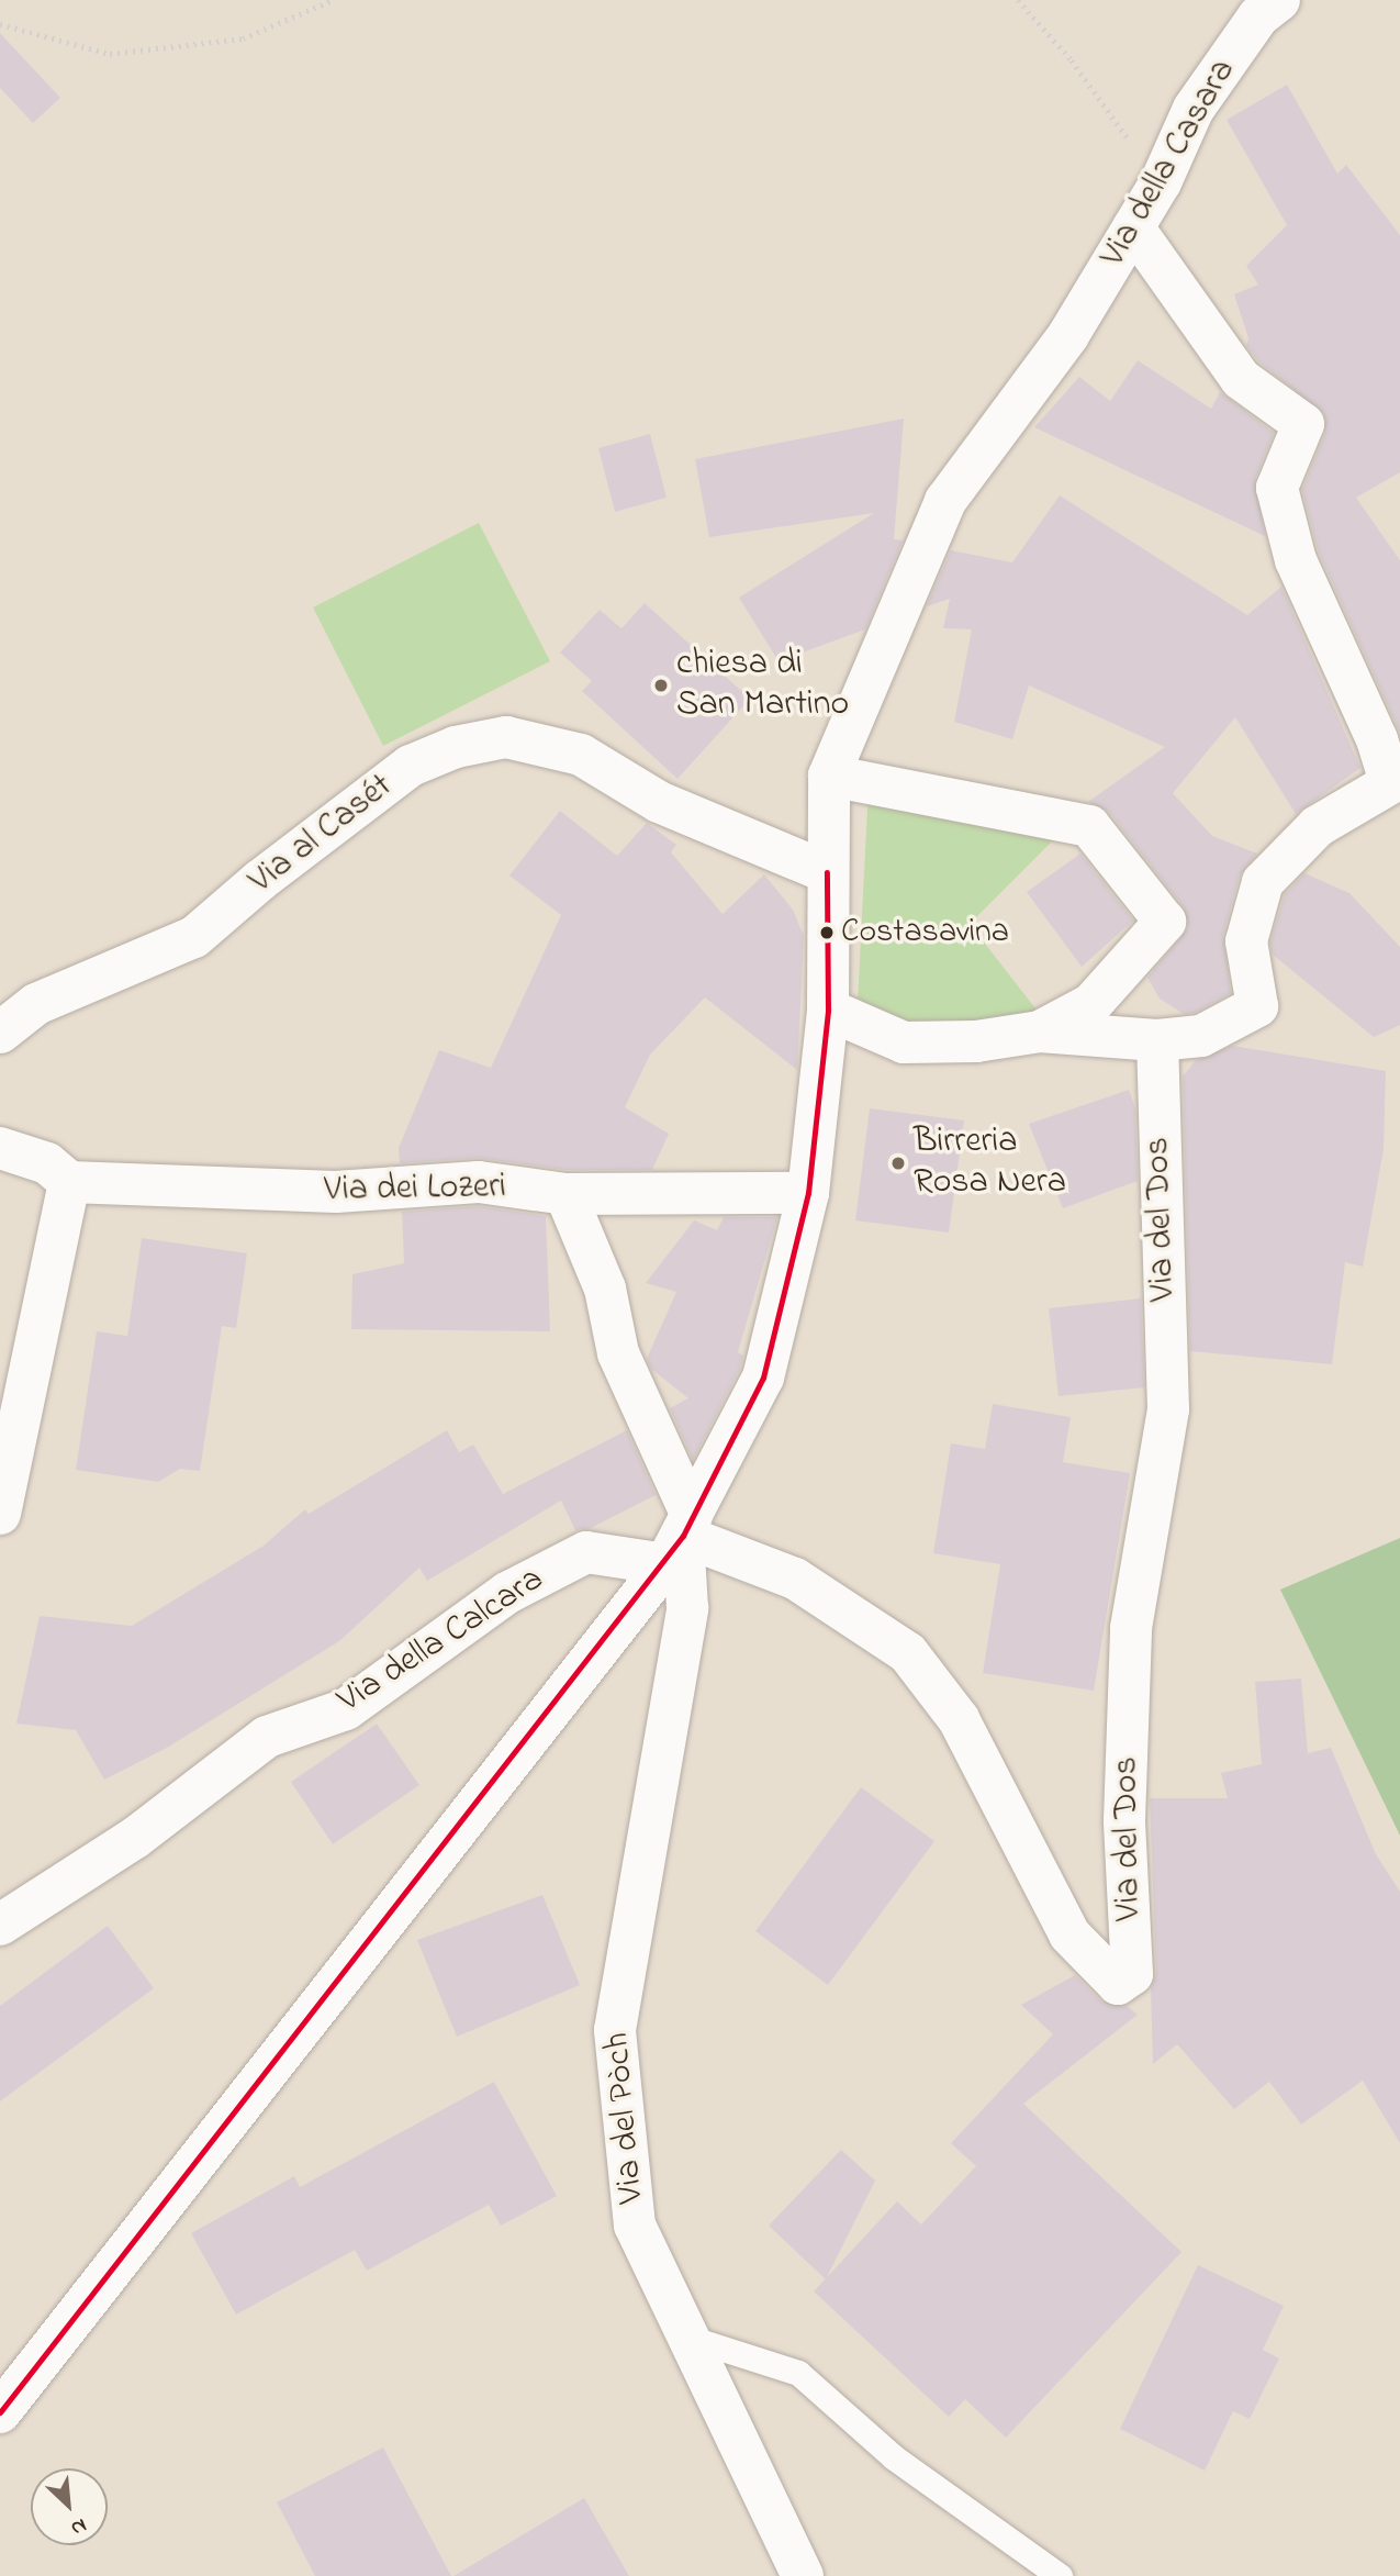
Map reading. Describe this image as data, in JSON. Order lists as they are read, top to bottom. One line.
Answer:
{"streets":{"street":["Via della Casara","Via al Casét","Via dei Lozeri","Via del Dos","Via della Calcara","Via del Pòch"]},"crossings":[["Via del Dos","Via della Calcara"],["Via del Dos","Via del Pòch"],["Via della Calcara","Via del Pòch"]],"places":["chiesa di San Martino","Costasavina","Birreria Rosa Nera"],"north":"bottom right"}
